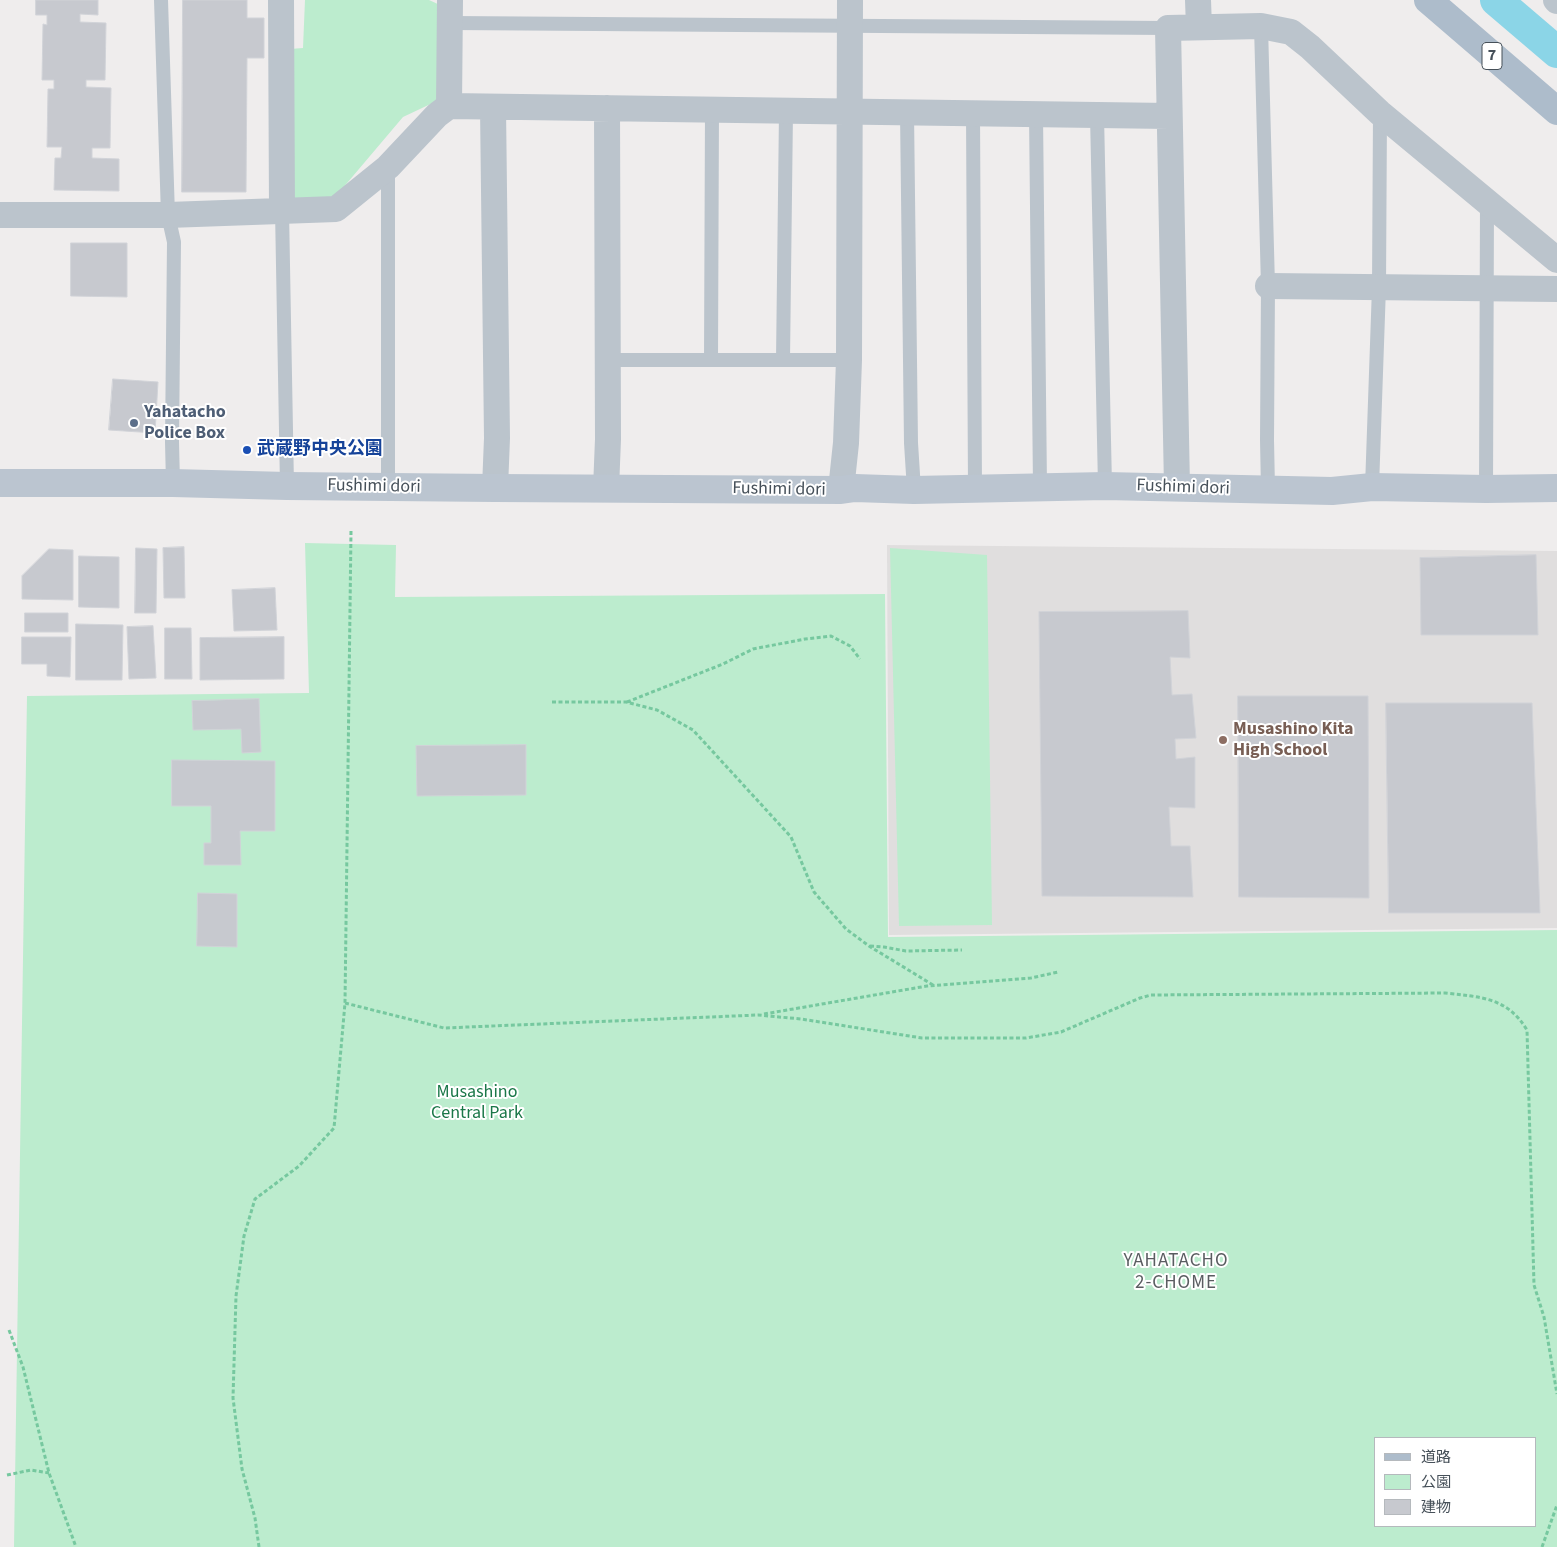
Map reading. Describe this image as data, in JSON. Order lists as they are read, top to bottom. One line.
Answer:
{"streets":{"main road":["7"],"street":["Fushimi dori"]},"districts":["YAHATACHO 2-CHOME"],"parks":["Musashino Central Park"],"places":["Yahatacho Police Box","武蔵野中央公園","Musashino Kita High School"],"legend":["道路","公園","建物"]}
